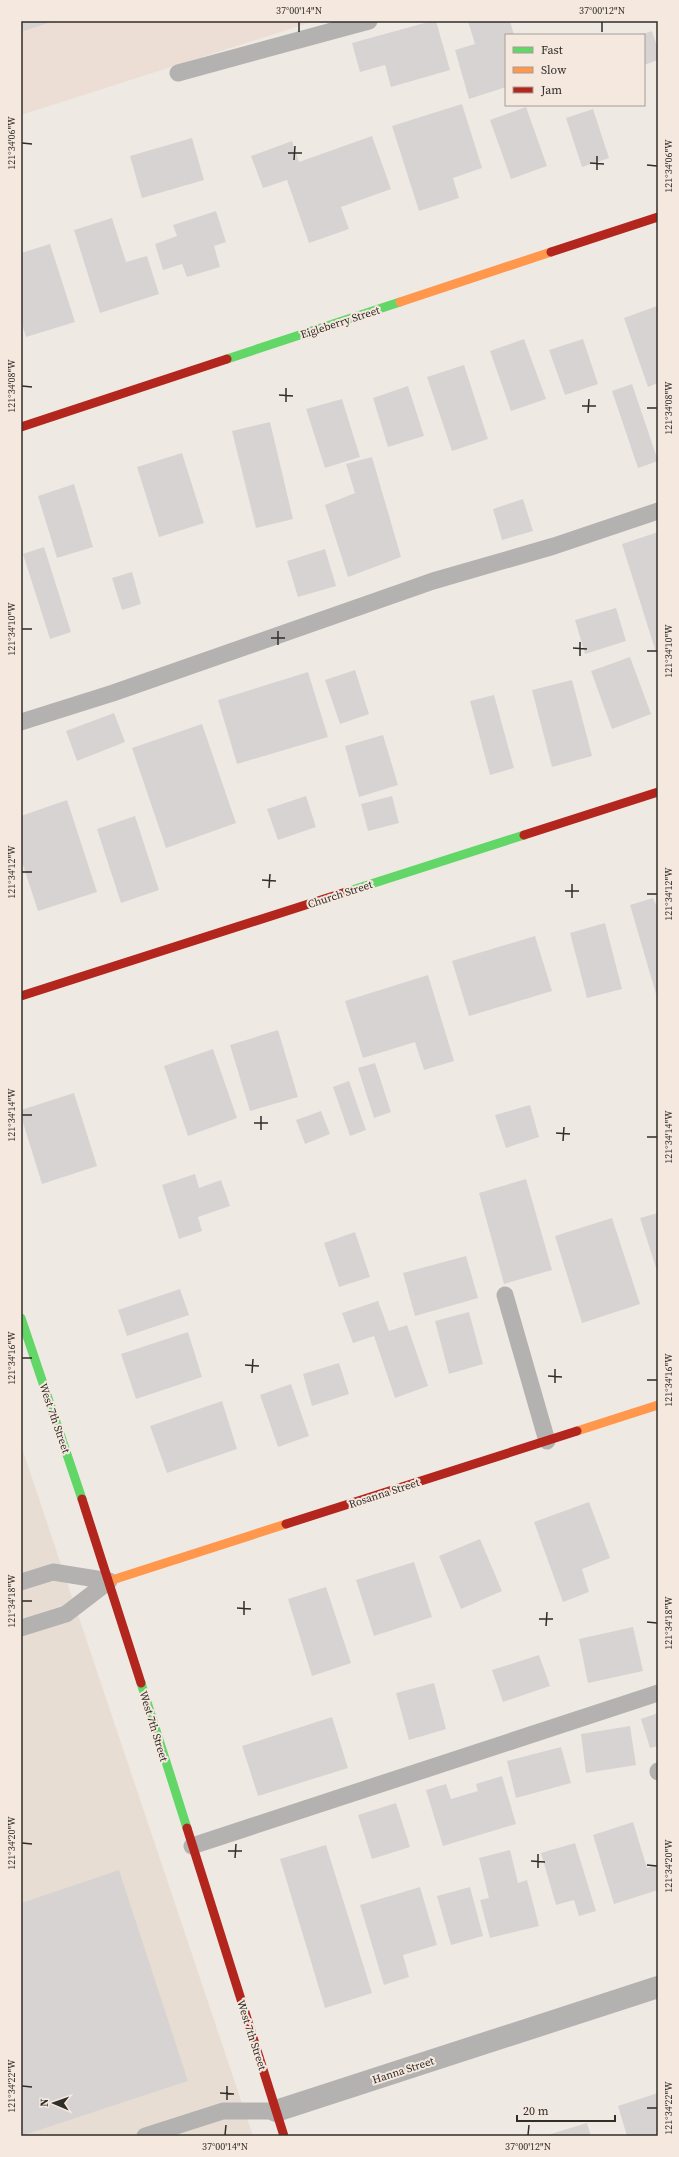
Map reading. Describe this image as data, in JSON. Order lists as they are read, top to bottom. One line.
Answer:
{"streets":{"street":["Eigleberry Street","Church Street","West 7th Street","Rosanna Street","Hanna Street"]},"crossings":[["West 7th Street","Rosanna Street"],["West 7th Street","Hanna Street"]],"legend":["Fast","Slow","Jam"],"scale_bar":"20 m","north":"left","coordinates":["37°00'14\"N","37°00'12\"N","121°34'06\"W","121°34'08\"W","121°34'10\"W","121°34'12\"W","121°34'14\"W","121°34'16\"W","121°34'18\"W","121°34'20\"W","121°34'22\"W"]}
